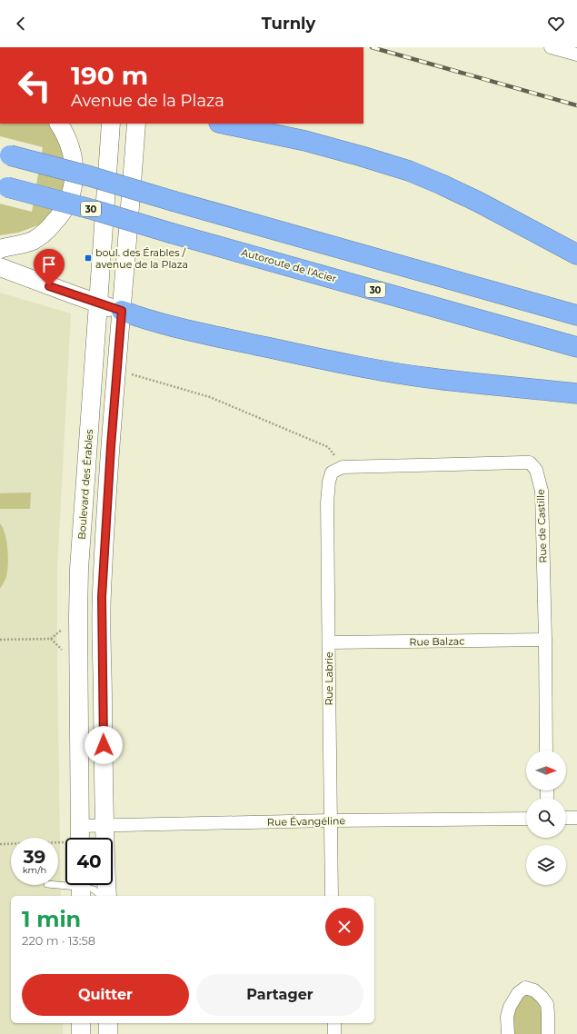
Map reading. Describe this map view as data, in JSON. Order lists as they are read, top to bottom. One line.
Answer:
{"streets":{"highway":["30","Autoroute de l'Acier"],"street":["Boulevard des Érables","Rue de Castille","Rue Balzac","Rue Labrie","Rue Évangéline"]},"crossings":[["Boulevard des Érables","Rue Évangéline"],["Rue de Castille","Rue Balzac"],["Rue de Castille","Rue Labrie"],["Rue Balzac","Rue Labrie"],["Rue Labrie","Rue Évangéline"]],"places":{"transit":["boul. des Érables / avenue de la Plaza"]},"north":"right","page":{"header":"Turnly","turn":["190 m","Avenue de la Plaza"],"speed":"39 km/h","limit":"40","heading":["1 min","220 m · 13:58"],"buttons":["Quitter","Partager"]}}
